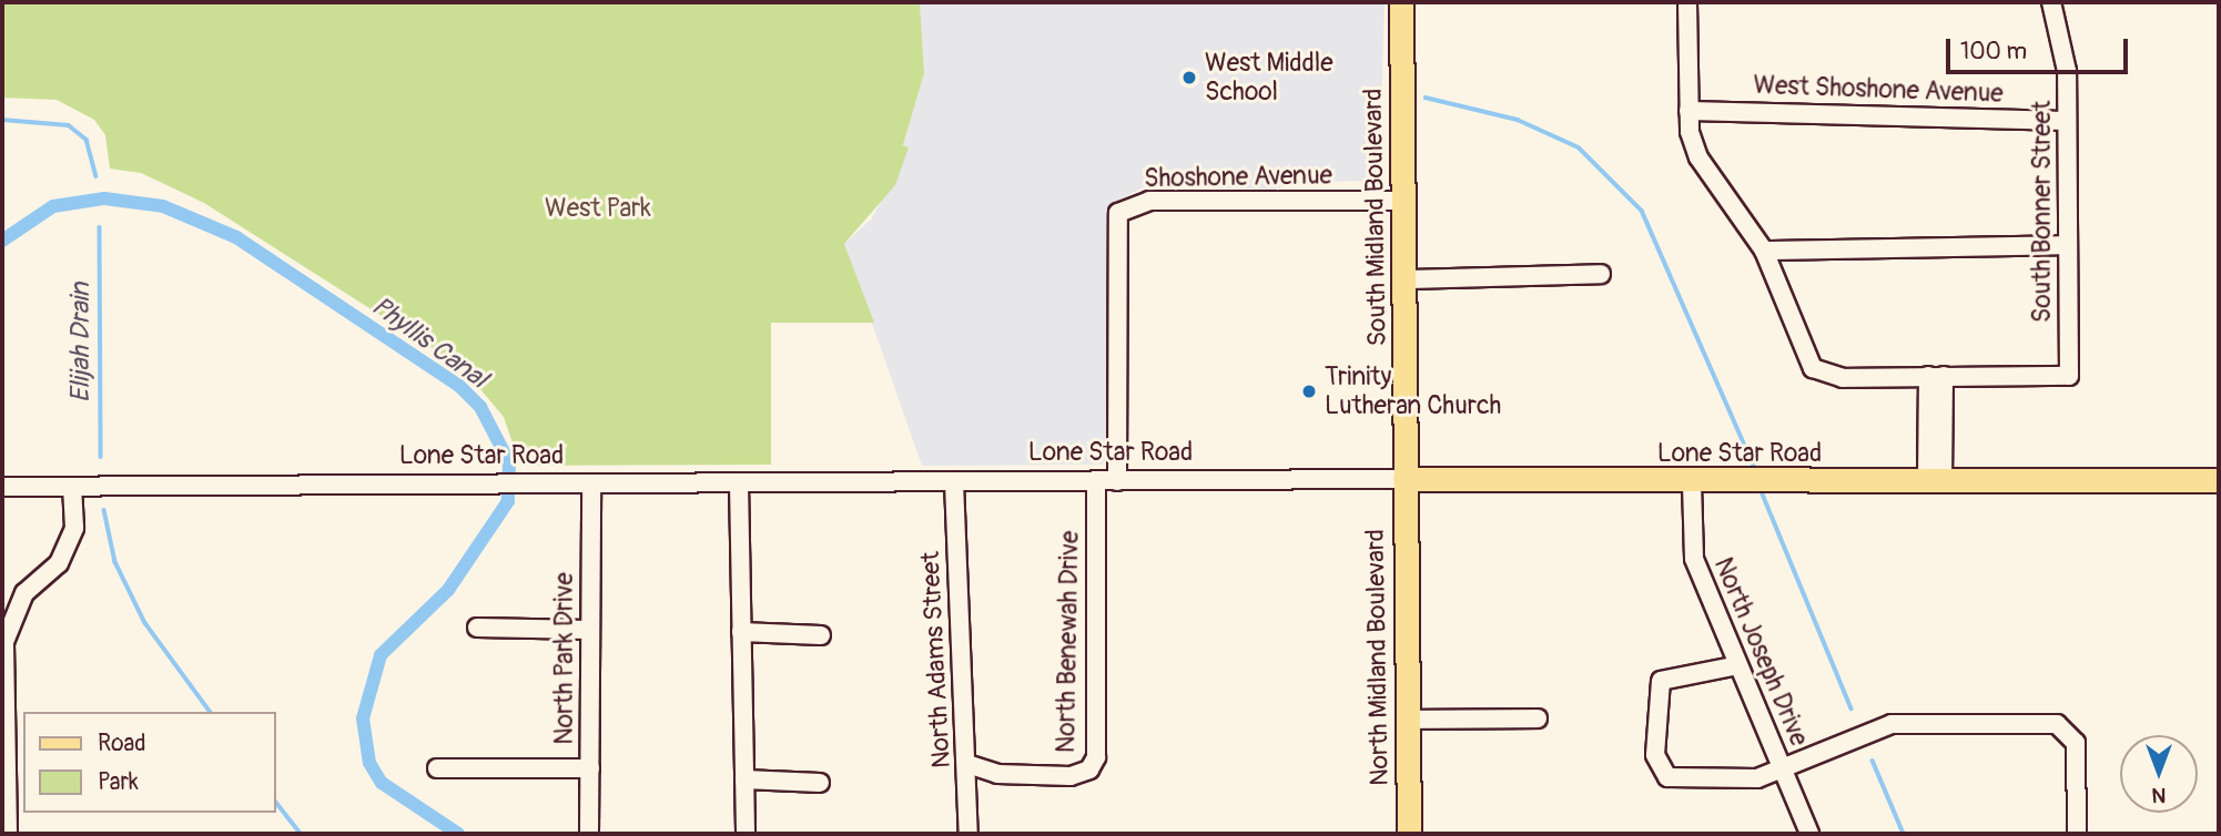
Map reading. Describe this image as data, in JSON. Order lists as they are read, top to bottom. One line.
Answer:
{"streets":{"main road":["South Midland Boulevard","Lone Star Road","North Midland Boulevard"],"street":["West Shoshone Avenue","Shoshone Avenue","South Bonner Street","North Benewah Drive","North Joseph Drive","North Park Drive","North Adams Street"]},"crossings":[["West Shoshone Avenue","South Bonner Street"],["Shoshone Avenue","South Midland Boulevard"],["Shoshone Avenue","Lone Star Road"],["South Midland Boulevard","Lone Star Road"],["South Midland Boulevard","North Midland Boulevard"],["Lone Star Road","North Benewah Drive"],["Lone Star Road","North Joseph Drive"],["Lone Star Road","North Midland Boulevard"],["Lone Star Road","North Park Drive"],["Lone Star Road","North Adams Street"],["North Benewah Drive","North Adams Street"]],"water":["Elijah Drain","Phyllis Canal"],"parks":["West Park"],"places":["West Middle School","Trinity Lutheran Church"],"legend":["Road","Park"],"scale_bar":"100 m","north":"bottom"}
